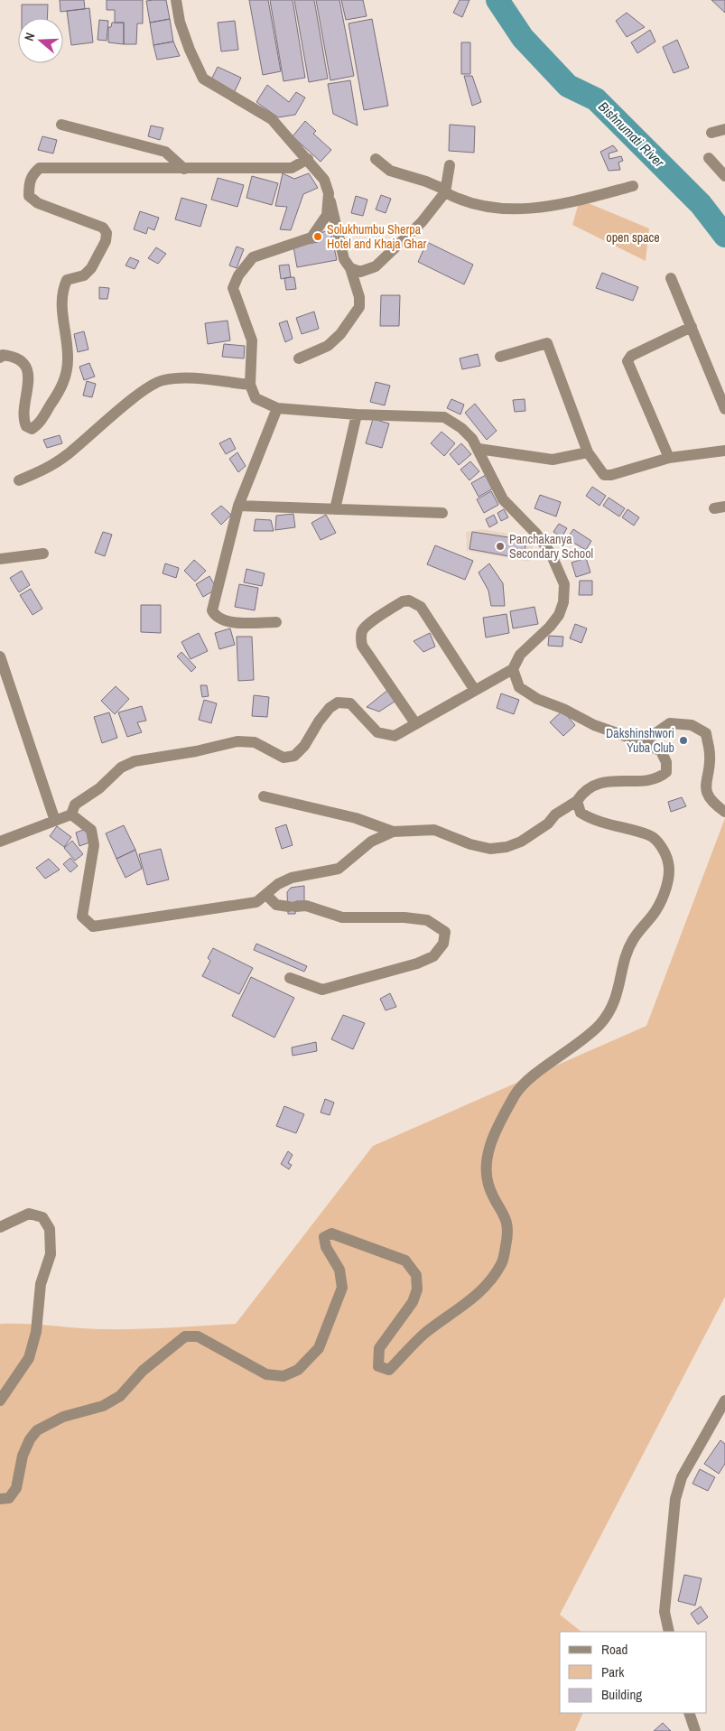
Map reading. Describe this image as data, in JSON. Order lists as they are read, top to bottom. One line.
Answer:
{"water":["Bishnumati River"],"parks":["open space"],"places":["Solukhumbu Sherpa Hotel and Khaja Ghar","Panchakanya Secondary School","Dakshinshwori Yuba Club"],"legend":["Road","Park","Building"],"north":"left"}
